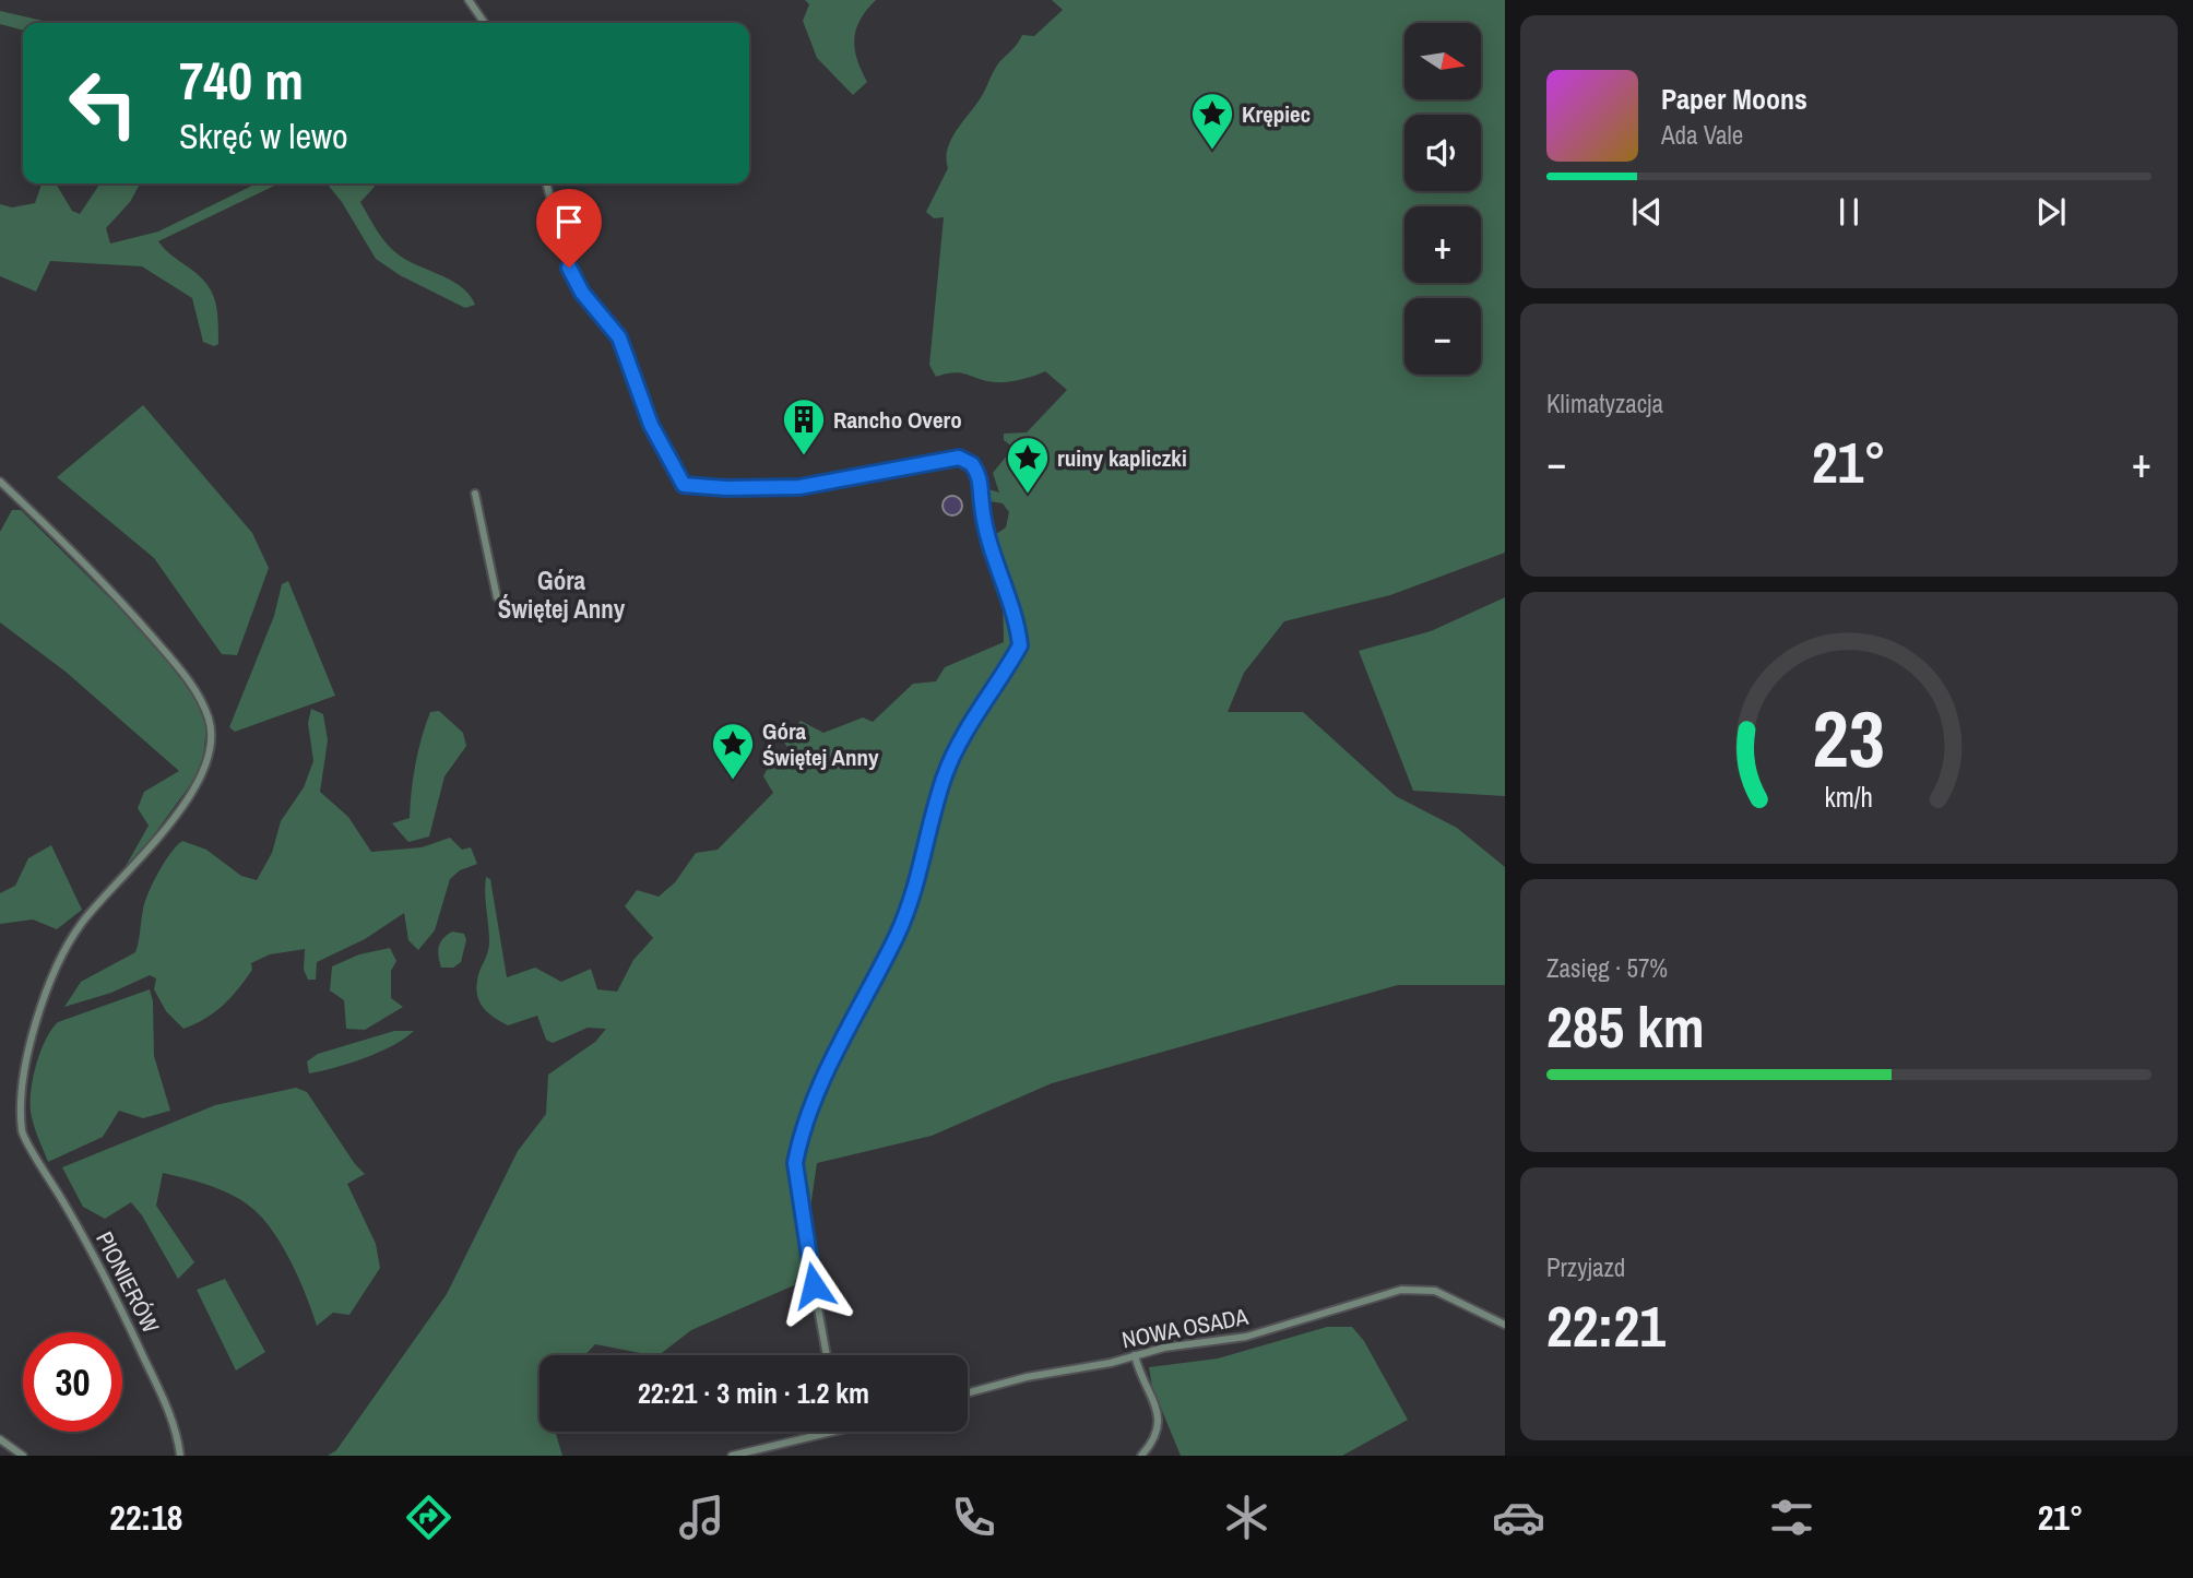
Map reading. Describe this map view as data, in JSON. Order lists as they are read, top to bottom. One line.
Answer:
{"streets":{"street":["PIONIERÓW","NOWA OSADA"]},"districts":["Góra Świętej Anny"],"places":{"place":["Krępiec","ruiny kapliczki","Góra Świętej Anny"],"building":["Rancho Overo"]},"north":"right","page":{"map_buttons":["+","−"],"turn":["740 m","Skręć w lewo"],"song":["Paper Moons","Ada Vale"],"tile":["Klimatyzacja",["Zasięg · 57%","285 km"],["Przyjazd","22:21"]],"heat":["−","21°","+"],"limit":"30","trip":"22:21 · 3 min · 1.2 km","tabs":["22:18","21°"],"gauge":["23","km/h"]}}
